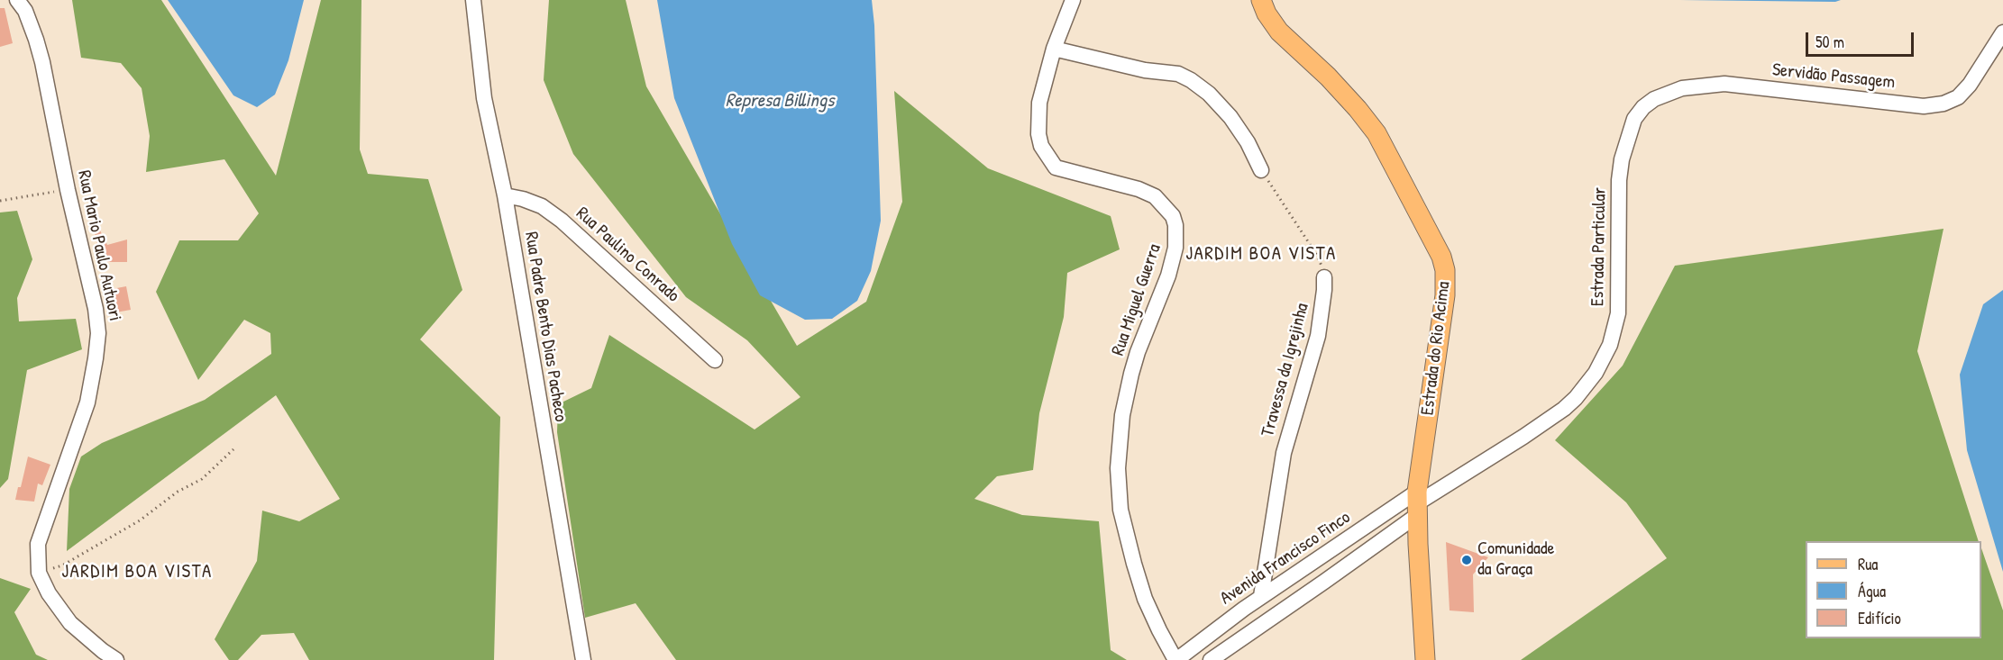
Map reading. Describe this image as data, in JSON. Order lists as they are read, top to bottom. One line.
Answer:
{"streets":{"main road":["Estrada do Rio Acima"],"street":["Servidão Passagem","Rua Mario Paulo Autuori","Estrada Particular","Rua Paulino Conrado","Rua Miguel Guerra","Rua Padre Bento Dias Pacheco","Travessa da Igrejinha","Avenida Francisco Finco"]},"crossings":[["Servidão Passagem","Estrada Particular"],["Estrada Particular","Avenida Francisco Finco"],["Rua Paulino Conrado","Rua Padre Bento Dias Pacheco"],["Rua Miguel Guerra","Avenida Francisco Finco"],["Estrada do Rio Acima","Avenida Francisco Finco"],["Travessa da Igrejinha","Avenida Francisco Finco"]],"districts":["JARDIM BOA VISTA","JARDIM BOA VISTA"],"water":["Represa Billings"],"places":["Comunidade da Graça"],"legend":["Rua","Água","Edifício"],"scale_bar":"50 m"}
